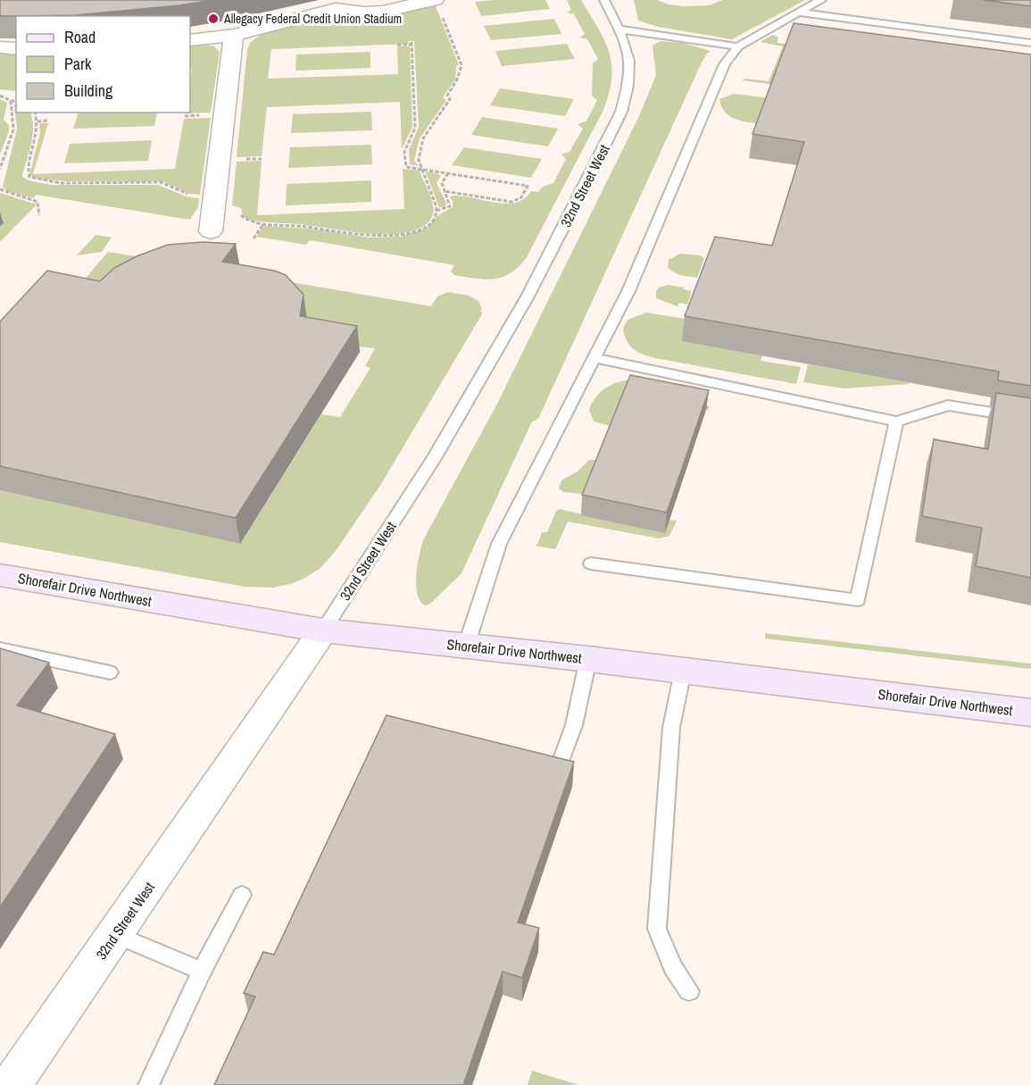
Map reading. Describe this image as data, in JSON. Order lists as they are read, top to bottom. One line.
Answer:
{"streets":{"street":["32nd Street West","Shorefair Drive Northwest"]},"crossings":[["32nd Street West","Shorefair Drive Northwest"]],"places":["Allegacy Federal Credit Union Stadium"],"legend":["Road","Park","Building"]}
